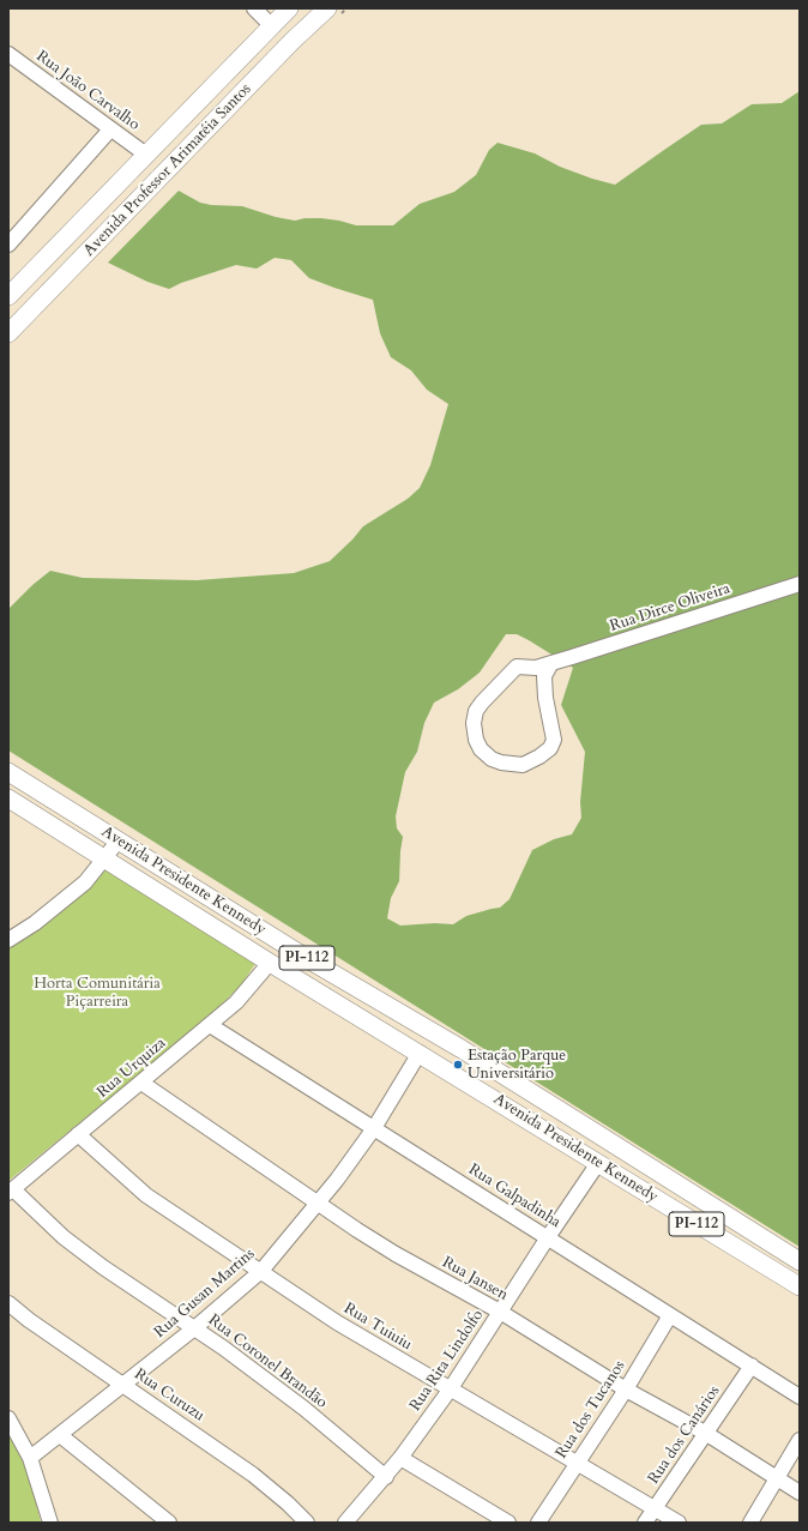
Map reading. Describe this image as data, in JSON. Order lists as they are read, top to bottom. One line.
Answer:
{"streets":{"main road":["Avenida Professor Arimatéia Santos","Avenida Presidente Kennedy","PI-112"],"street":["Rua João Carvalho","Rua Dirce Oliveira","Rua Urquiza","Rua Galpadinha","Rua Jansen","Rua Gusan Martins","Rua Tuiuiu","Rua Rita Lindolfo","Rua Coronel Brandão","Rua Curuzu","Rua dos Tucanos","Rua dos Canários"]},"crossings":[["Rua João Carvalho","Avenida Professor Arimatéia Santos"],["Avenida Presidente Kennedy","Rua Urquiza"],["Avenida Presidente Kennedy","Rua Gusan Martins"],["Avenida Presidente Kennedy","Rua Rita Lindolfo"],["Rua Urquiza","Rua Galpadinha"],["Rua Urquiza","Rua Jansen"],["Rua Urquiza","Rua Tuiuiu"],["Rua Urquiza","Rua Coronel Brandão"],["Rua Galpadinha","Rua Gusan Martins"],["Rua Galpadinha","Rua Rita Lindolfo"],["Rua Galpadinha","Rua dos Tucanos"],["Rua Galpadinha","Rua dos Canários"],["Rua Jansen","Rua Gusan Martins"],["Rua Jansen","Rua Rita Lindolfo"],["Rua Jansen","Rua dos Tucanos"],["Rua Jansen","Rua dos Canários"],["Rua Gusan Martins","Rua Tuiuiu"],["Rua Gusan Martins","Rua Coronel Brandão"],["Rua Gusan Martins","Rua Curuzu"],["Rua Tuiuiu","Rua Rita Lindolfo"],["Rua Tuiuiu","Rua dos Tucanos"],["Rua Tuiuiu","Rua dos Canários"],["Rua Rita Lindolfo","Rua Coronel Brandão"]],"parks":["Horta Comunitária Piçarreira"],"places":["Estação Parque Universitário"]}
